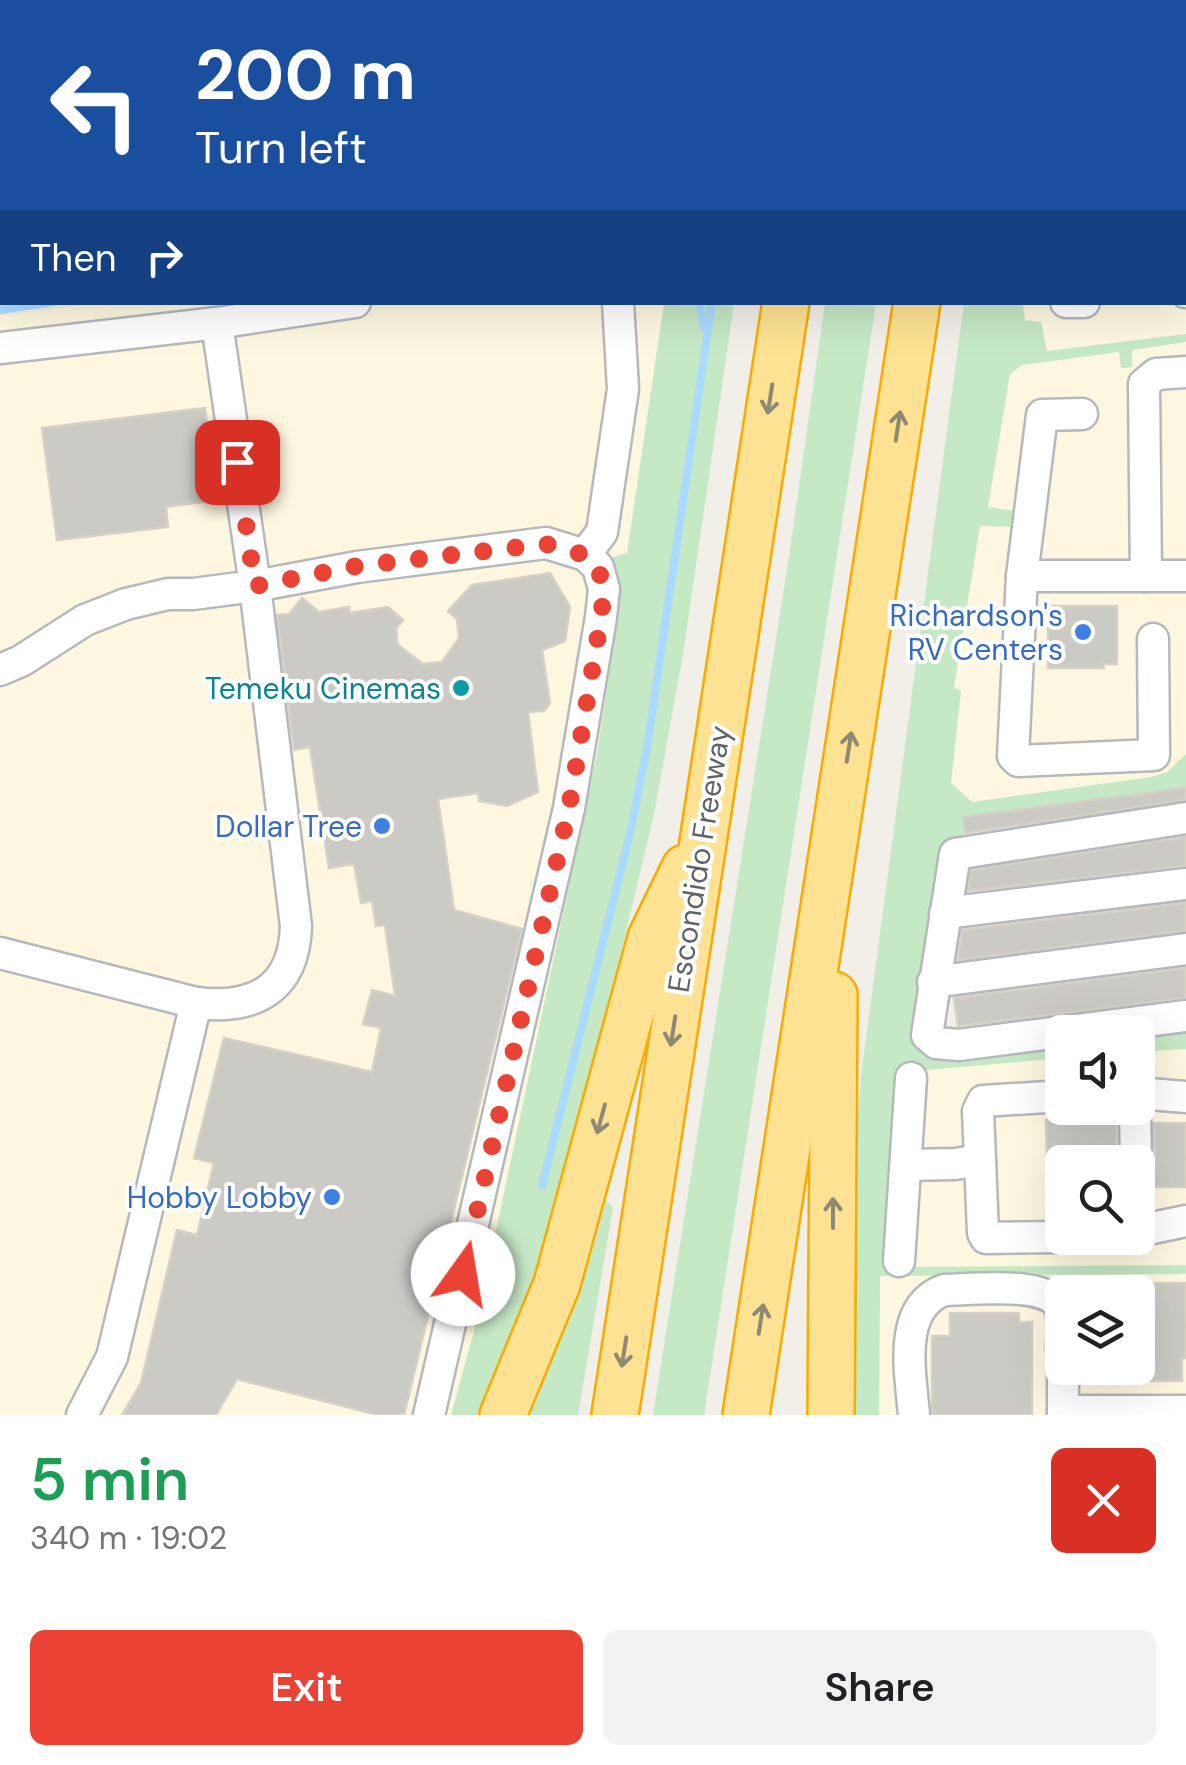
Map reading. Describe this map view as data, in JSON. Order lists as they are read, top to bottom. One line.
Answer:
{"streets":{"highway":["Escondido Freeway"]},"places":["Richardson's RV Centers","Temeku Cinemas","Dollar Tree","Hobby Lobby"],"page":{"turn":["200 m","Turn left"],"then":"Then","heading":["5 min","340 m · 19:02"],"buttons":["Exit","Share"]}}
